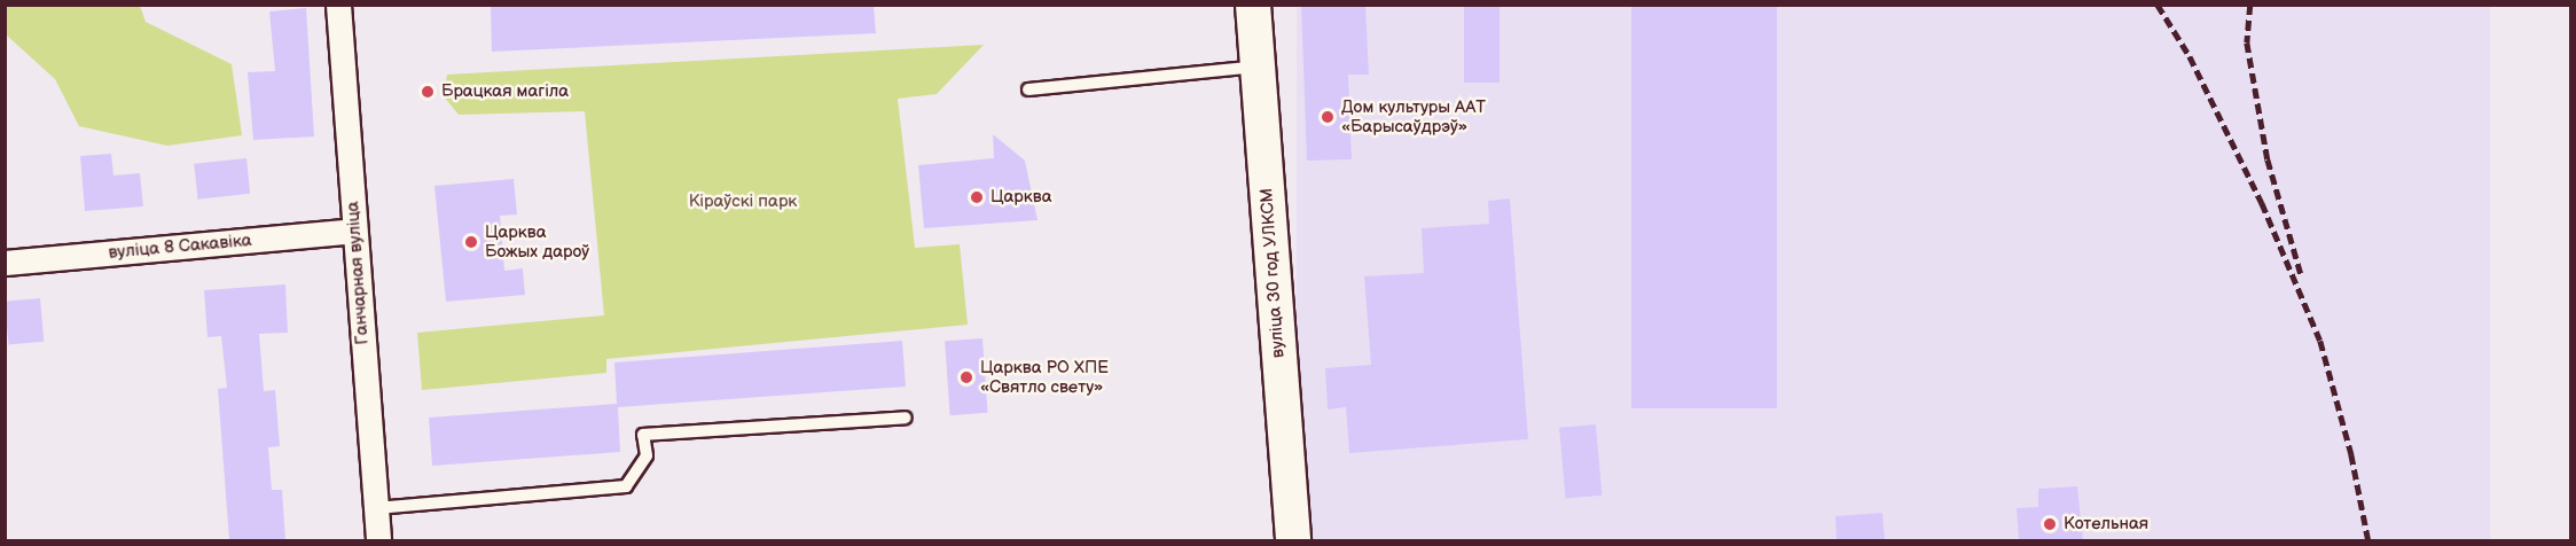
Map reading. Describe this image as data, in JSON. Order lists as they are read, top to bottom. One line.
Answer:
{"streets":{"main road":["вуліца 30 год УЛКСМ"],"street":["вуліца 8 Сакавіка","Ганчарная вуліца"]},"crossings":[["вуліца 8 Сакавіка","Ганчарная вуліца"]],"parks":["Кіраўскі парк"],"places":["Брацкая магіла","Дом культуры ААТ «Барысаўдрэў»","Царква","Царква Божых дароў","Царква РО ХПЕ «Святло свету»","Котельная"]}
